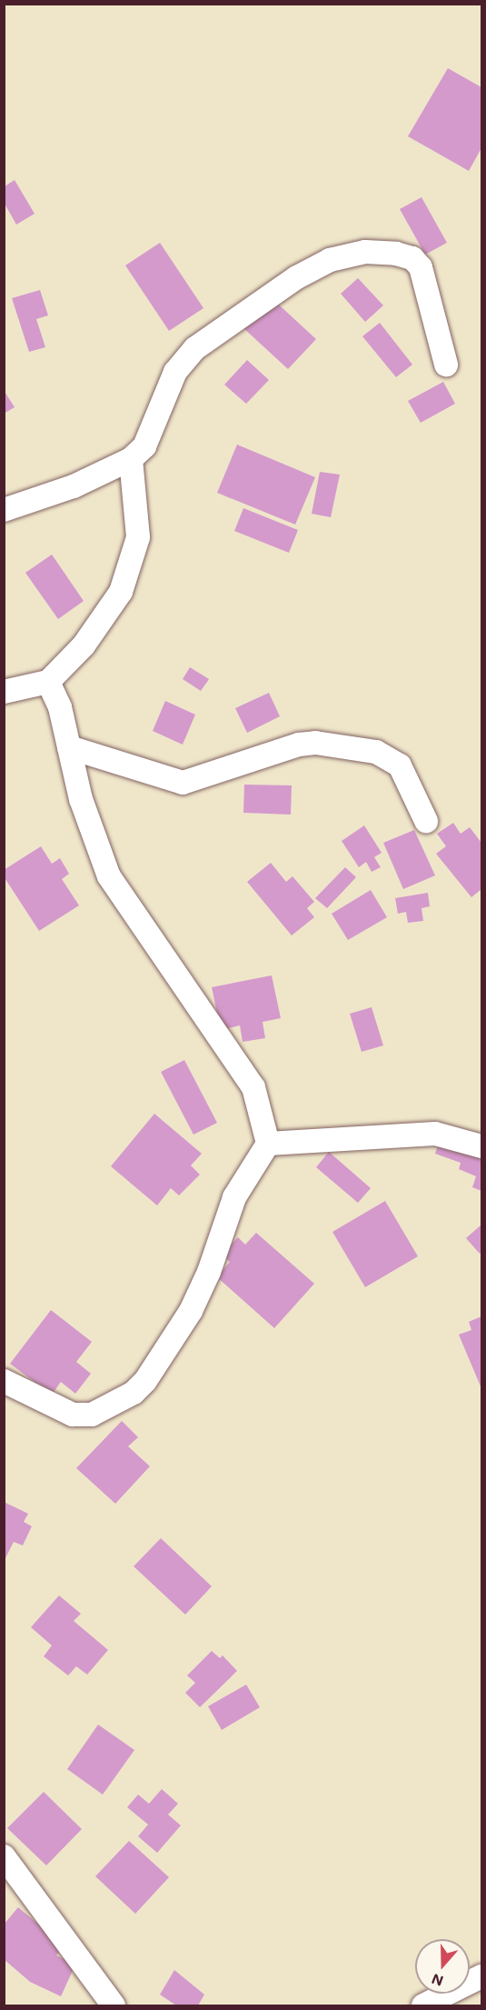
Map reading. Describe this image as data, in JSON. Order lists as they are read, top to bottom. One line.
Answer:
{"north":"bottom"}
